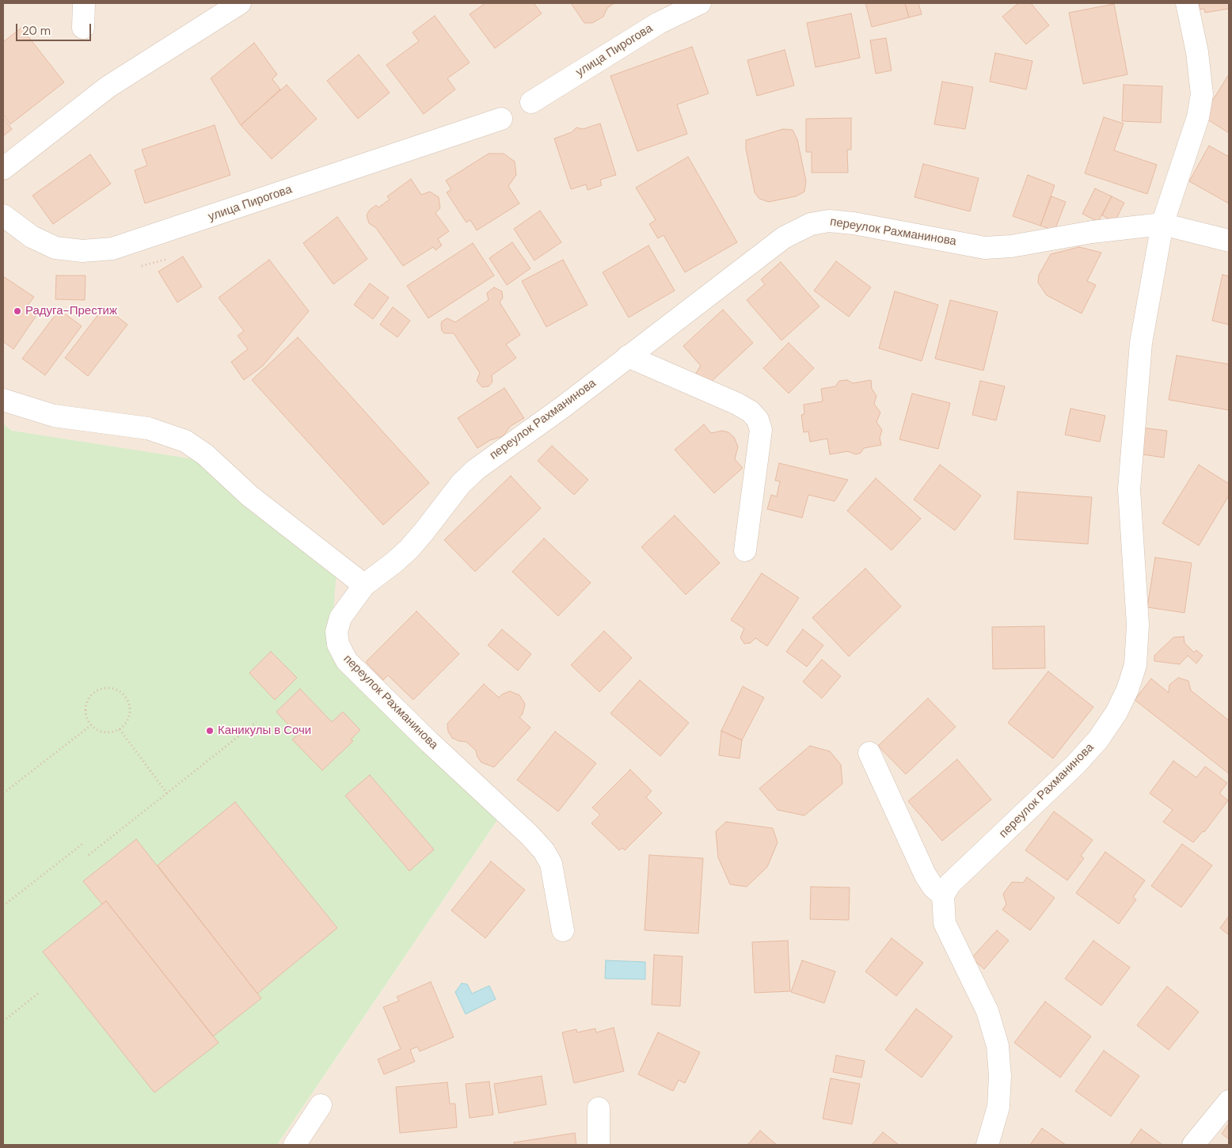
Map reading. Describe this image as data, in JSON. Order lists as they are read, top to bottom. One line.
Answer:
{"streets":{"street":["улица Пирогова","переулок Рахманинова"]},"places":["Радуга-Престиж","Каникулы в Сочи"],"scale_bar":"20 m"}
